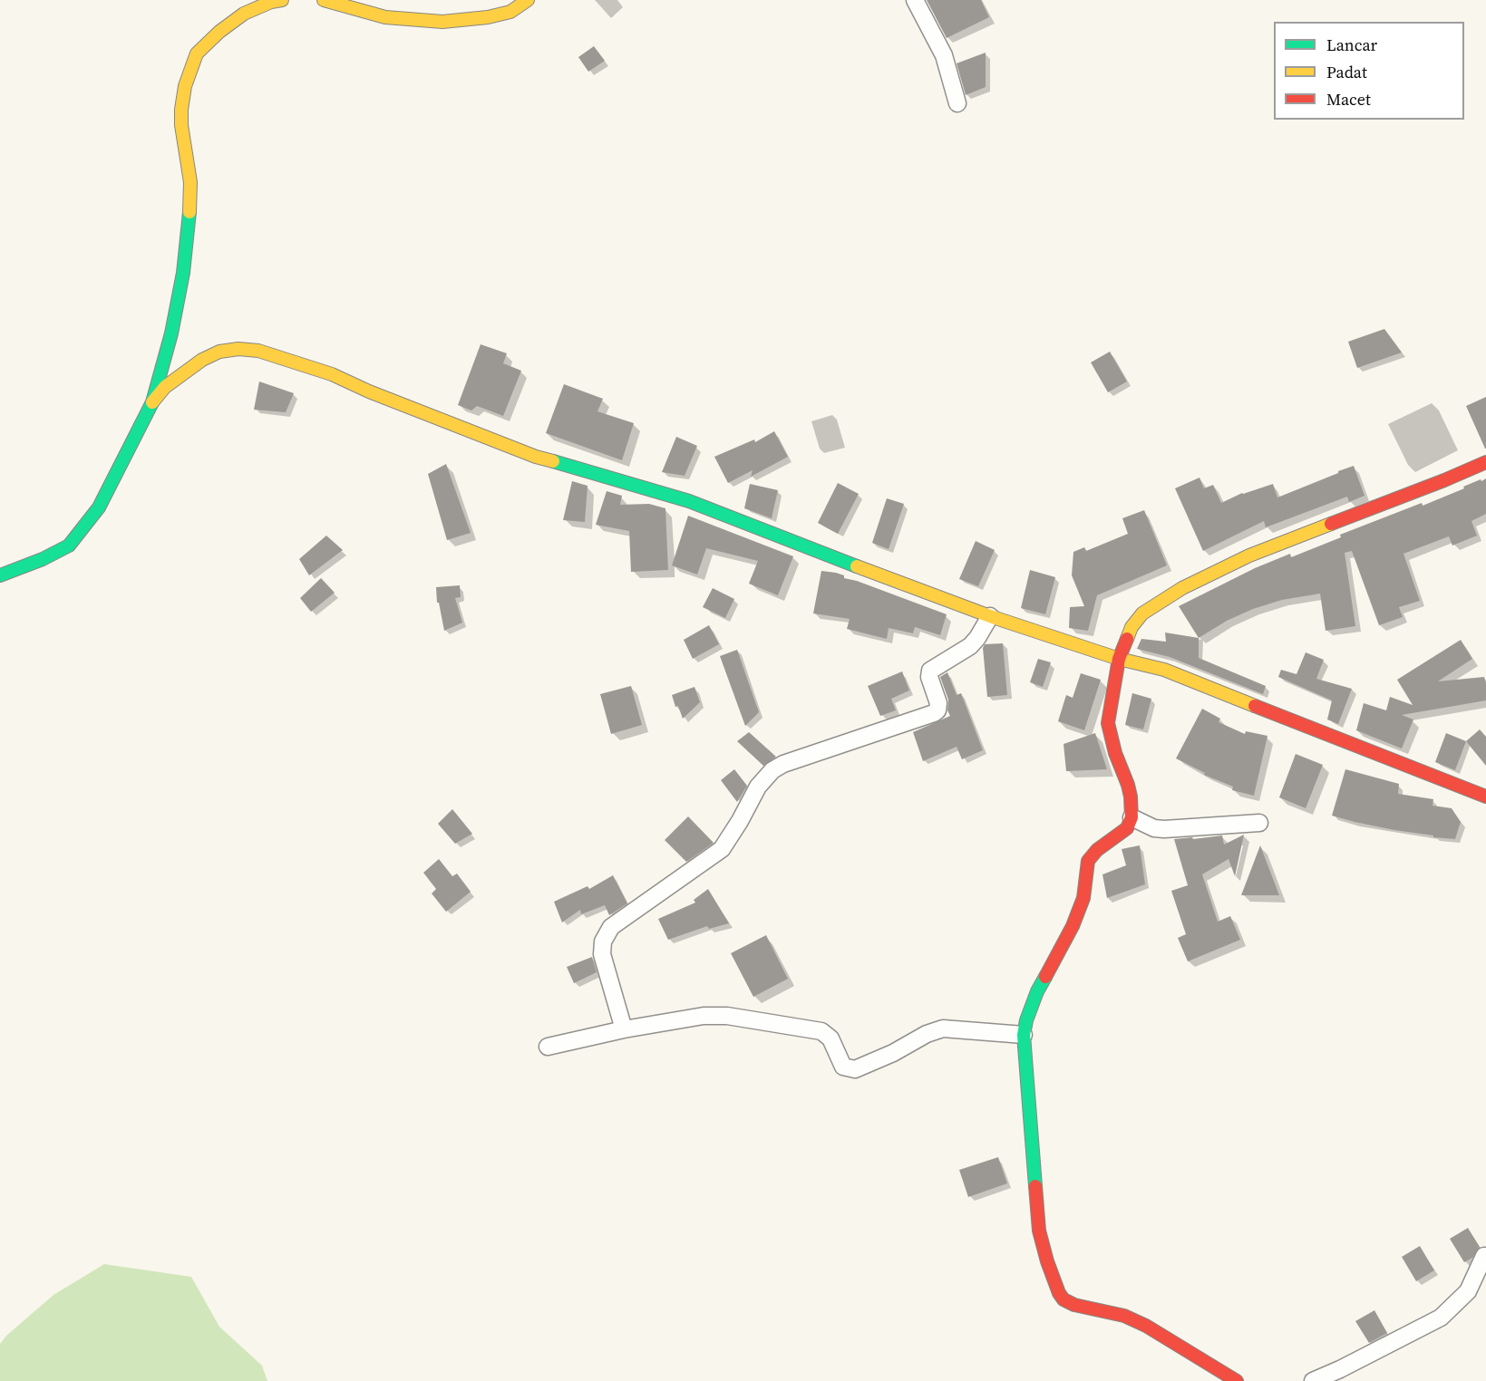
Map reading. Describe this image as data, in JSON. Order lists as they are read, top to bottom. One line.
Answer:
{"legend":["Lancar","Padat","Macet"]}
